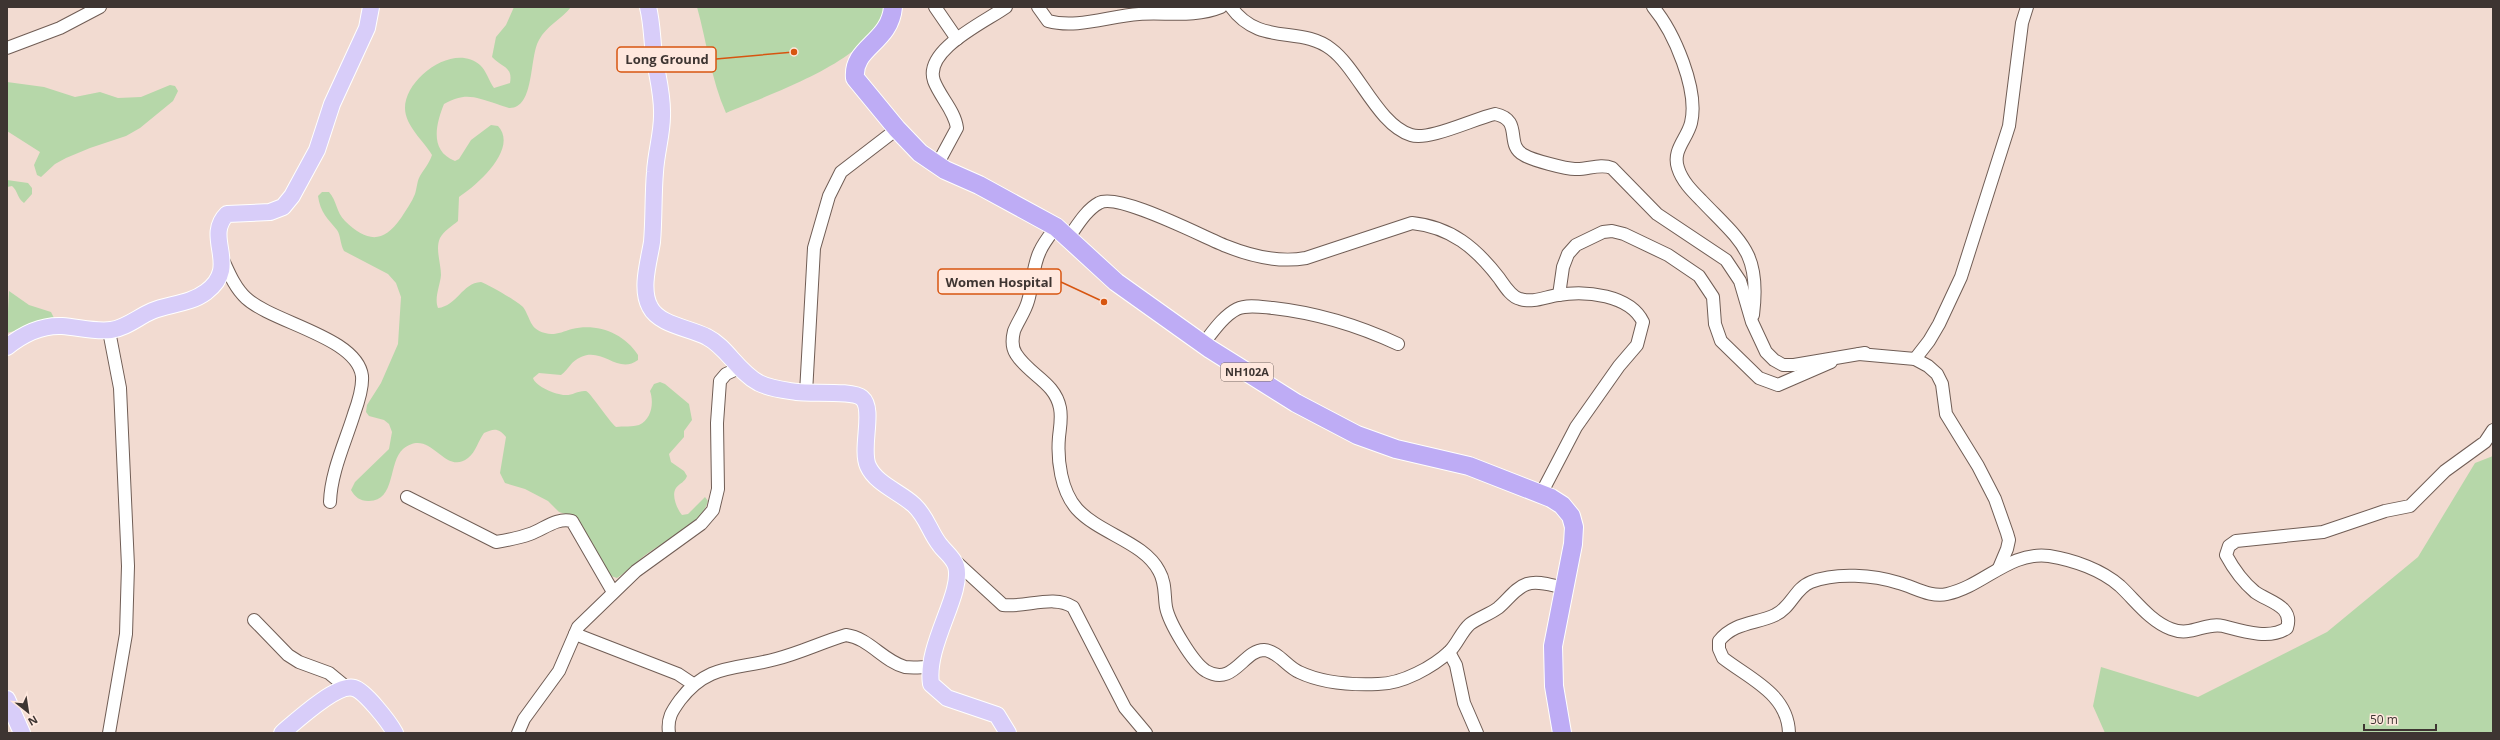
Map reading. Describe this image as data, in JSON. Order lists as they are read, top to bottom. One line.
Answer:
{"streets":{"highway":["NH102A"]},"places":["Long Ground","Women Hospital"],"scale_bar":"50 m","north":"bottom right"}
